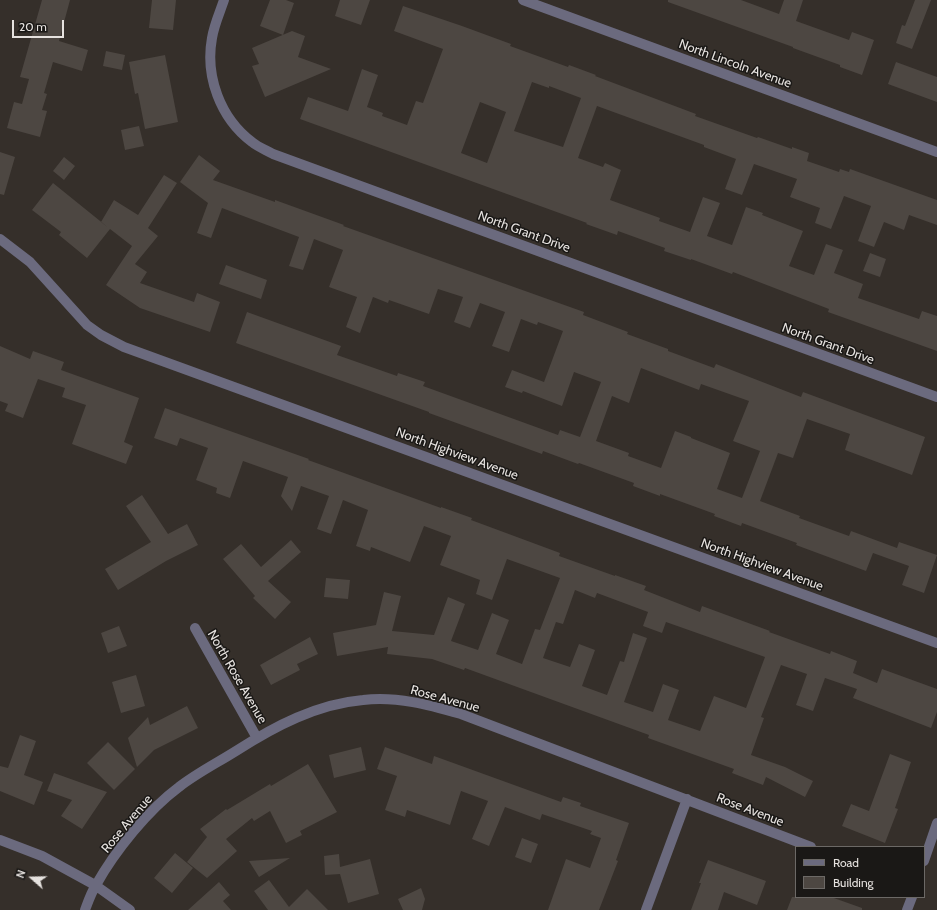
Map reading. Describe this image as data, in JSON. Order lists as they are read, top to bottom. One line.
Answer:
{"streets":{"street":["North Lincoln Avenue","North Grant Drive","North Highview Avenue","North Rose Avenue","Rose Avenue"]},"crossings":[["North Rose Avenue","Rose Avenue"]],"legend":["Road","Building"],"scale_bar":"20 m","north":"left"}
